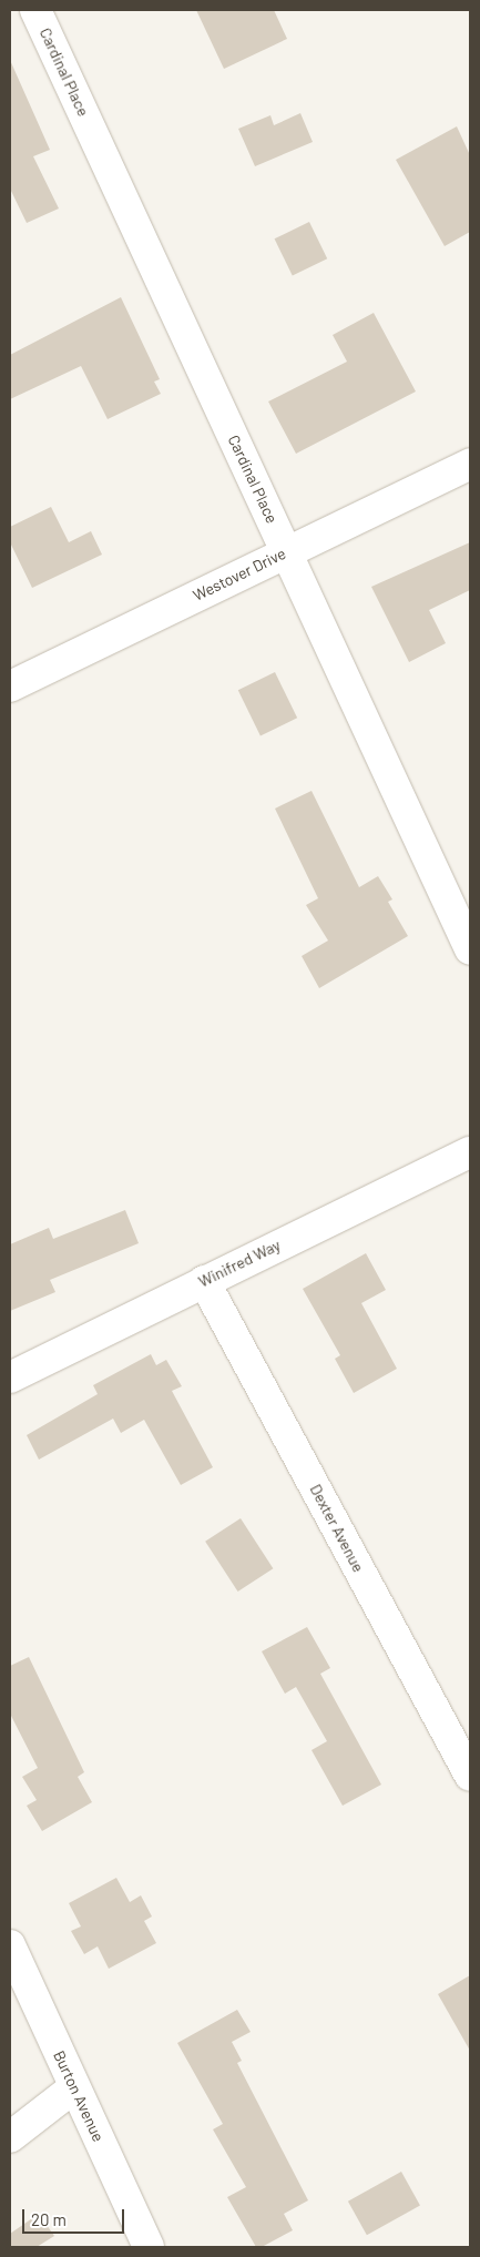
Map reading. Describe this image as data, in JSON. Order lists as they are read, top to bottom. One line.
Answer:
{"streets":{"street":["Cardinal Place","Westover Drive","Winifred Way","Dexter Avenue","Burton Avenue"]},"crossings":[["Cardinal Place","Westover Drive"],["Winifred Way","Dexter Avenue"]],"scale_bar":"20 m"}
